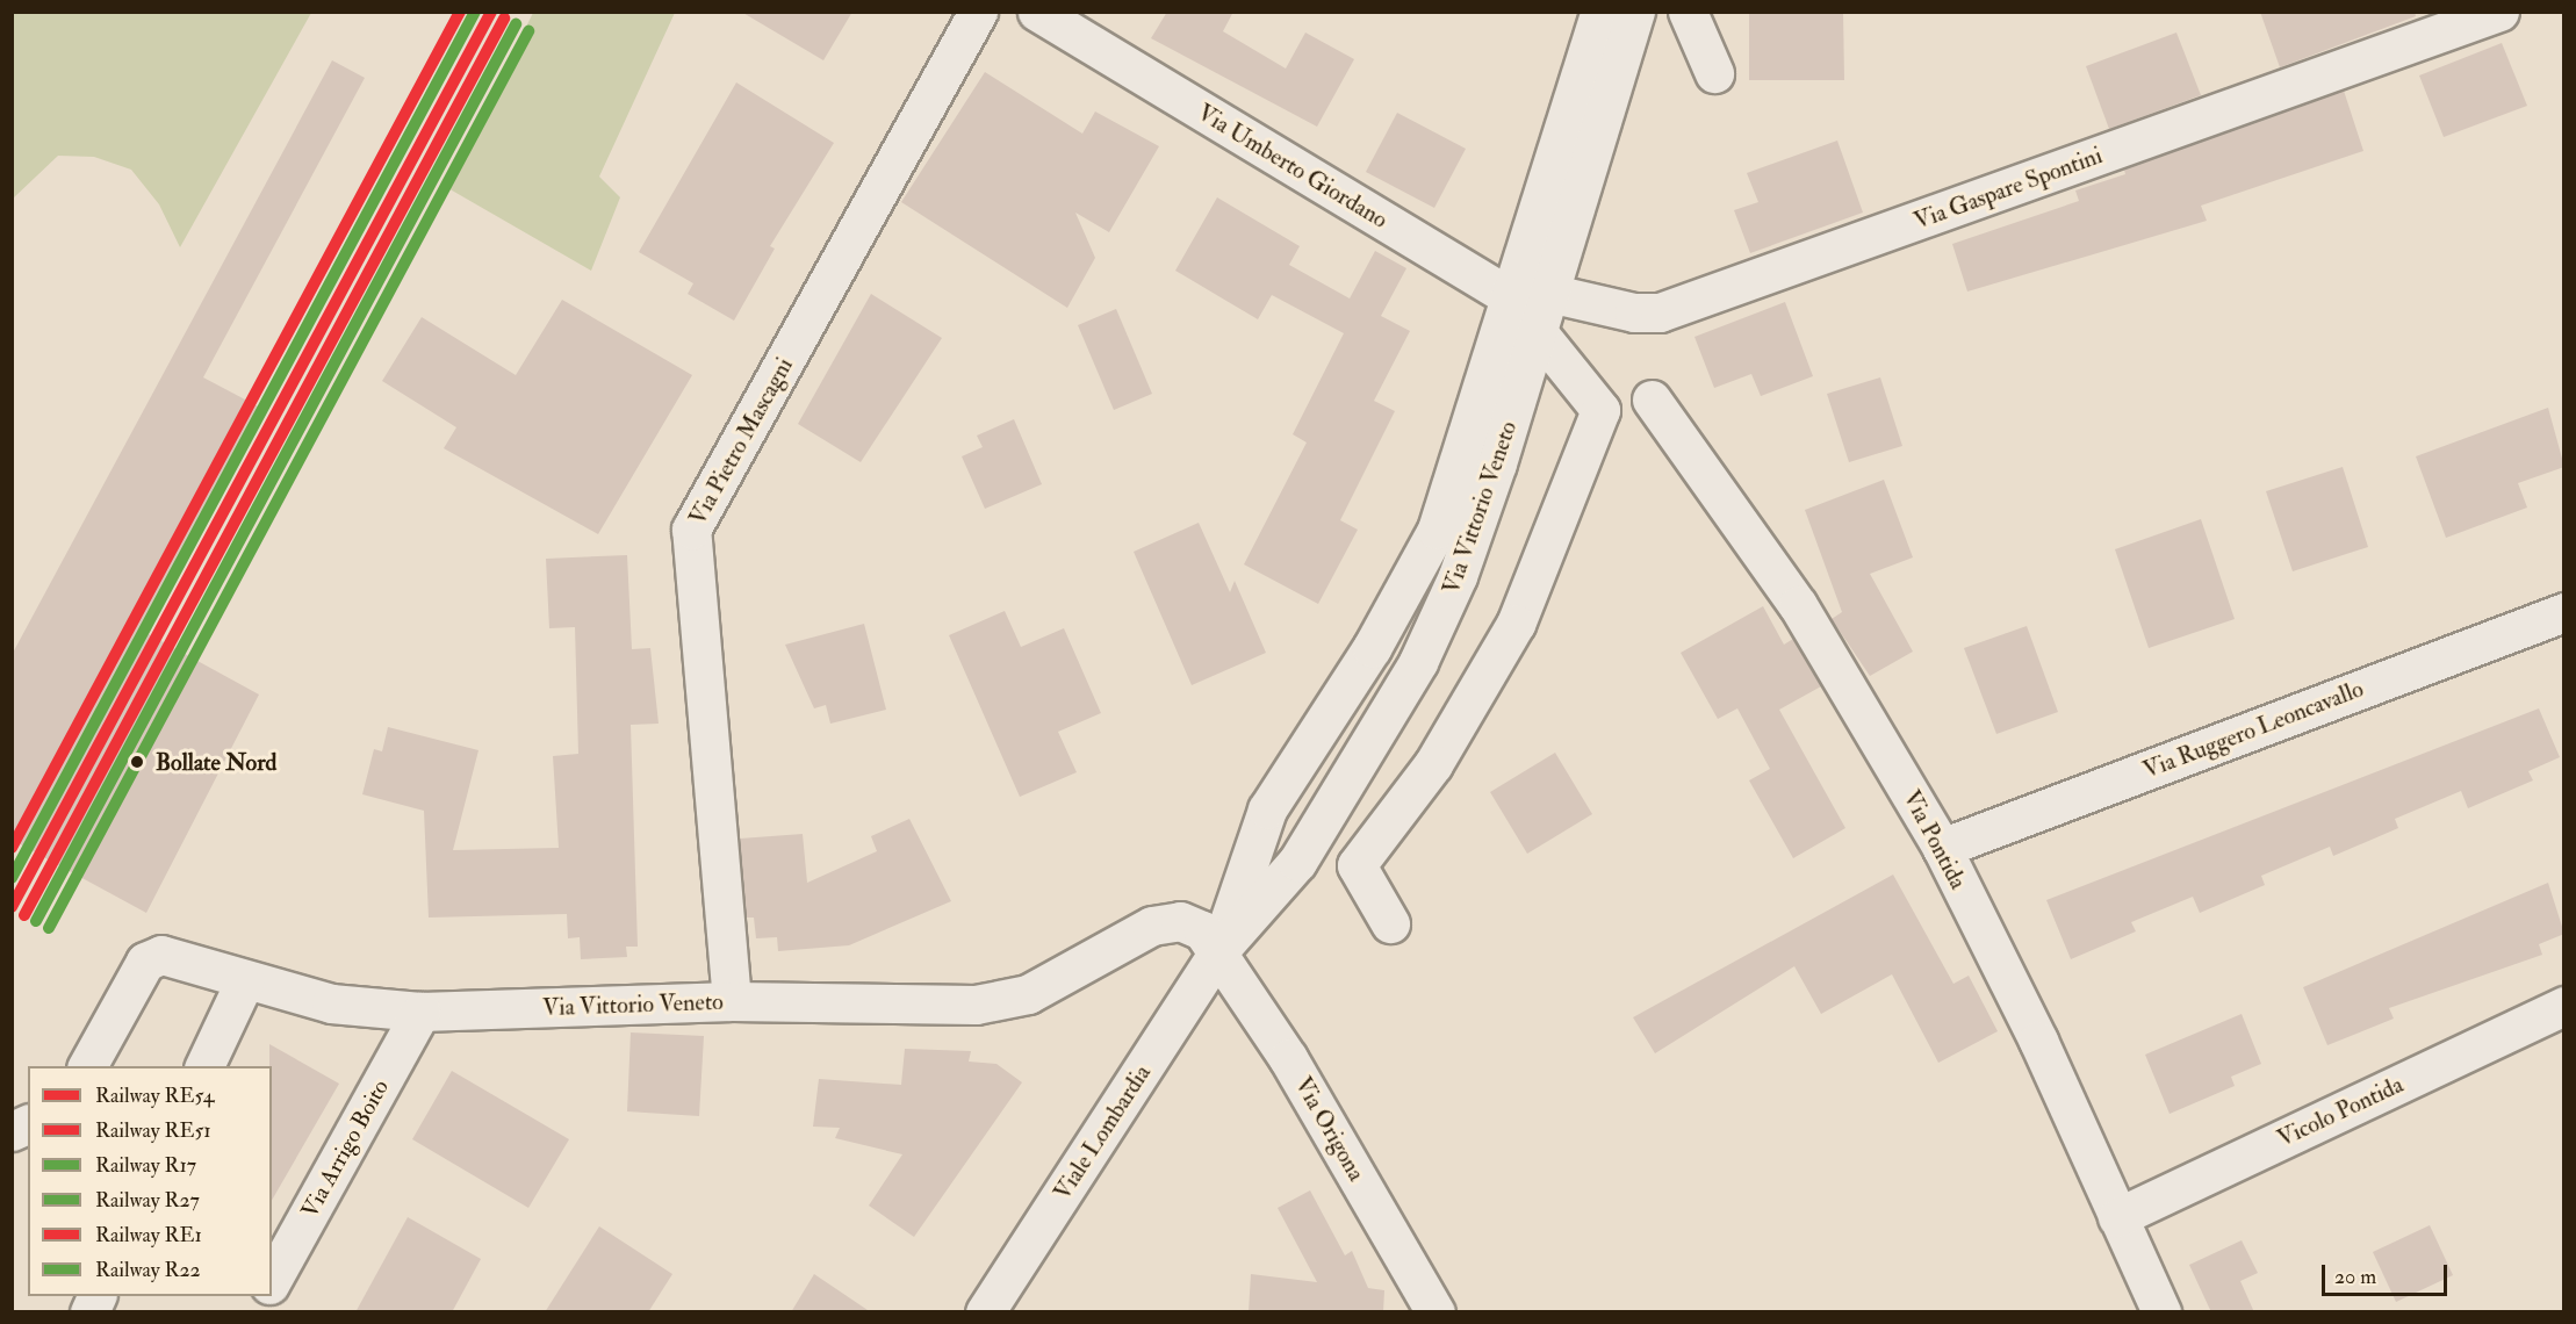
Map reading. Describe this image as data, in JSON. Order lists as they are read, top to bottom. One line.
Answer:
{"streets":{"street":["Via Umberto Giordano","Via Gaspare Spontini","Via Pietro Mascagni","Via Vittorio Veneto","Via Ruggero Leoncavallo","Via Pontida","Vicolo Pontida","Via Origona","Viale Lombardia","Via Arrigo Boito"]},"crossings":[["Via Umberto Giordano","Via Gaspare Spontini"],["Via Umberto Giordano","Via Vittorio Veneto"],["Via Gaspare Spontini","Via Vittorio Veneto"],["Via Pietro Mascagni","Via Vittorio Veneto"],["Via Vittorio Veneto","Via Origona"],["Via Vittorio Veneto","Viale Lombardia"],["Via Vittorio Veneto","Via Arrigo Boito"],["Via Ruggero Leoncavallo","Via Pontida"],["Via Pontida","Vicolo Pontida"],["Via Origona","Viale Lombardia"]],"places":["Bollate Nord"],"lines":["rail line RE54","rail line R17","rail line RE1","rail line RE51","rail line R27","rail line R22"],"legend":["Railway RE54","Railway RE51","Railway R17","Railway R27","Railway RE1","Railway R22"],"scale_bar":"20 m"}
